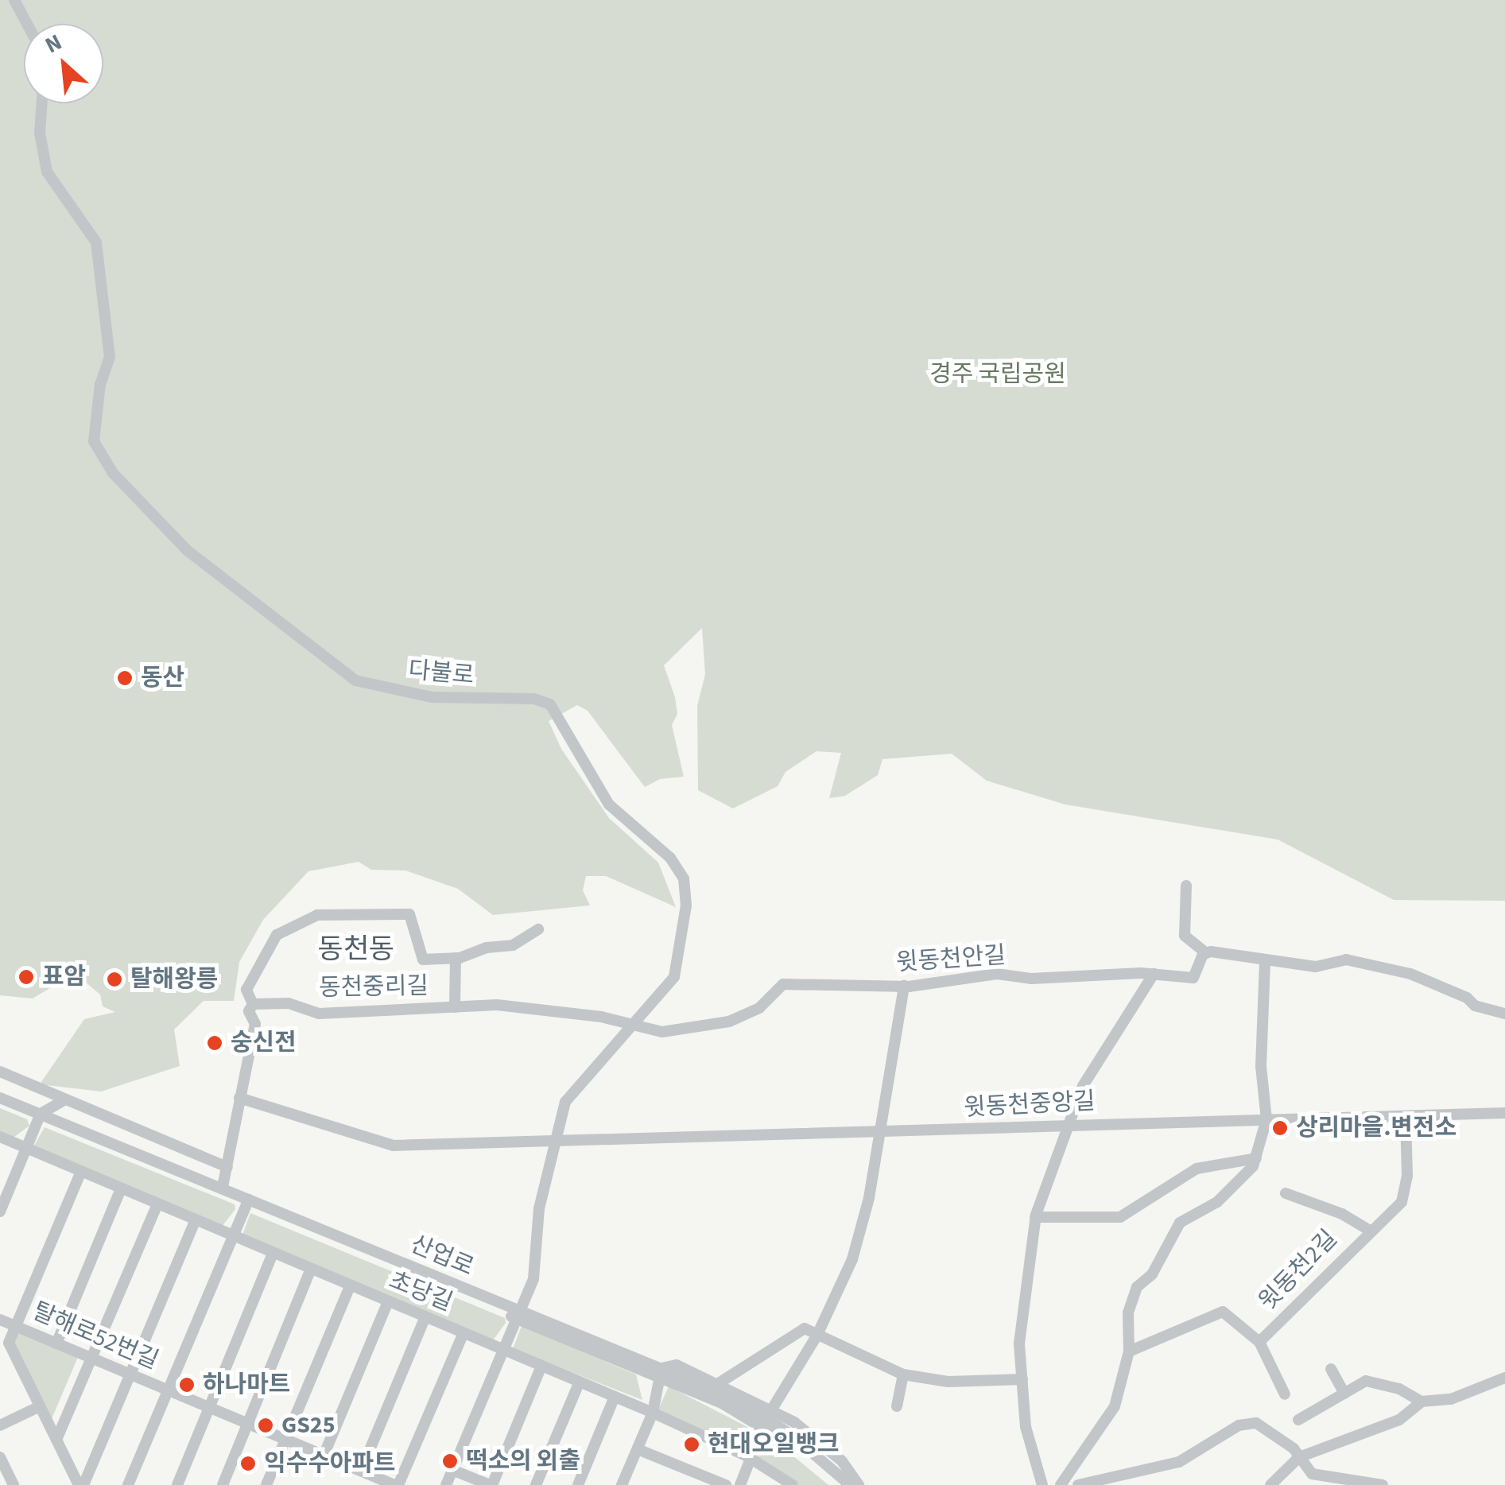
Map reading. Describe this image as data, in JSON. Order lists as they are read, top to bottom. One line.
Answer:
{"streets":{"street":["다불로","윗동천안길","동천중리길","윗동천중앙길","산업로","윗동천2길","초당길","탈해로52번길"]},"crossings":[["다불로","윗동천안길"],["다불로","동천중리길"],["다불로","윗동천중앙길"],["다불로","산업로"],["다불로","초당길"],["윗동천안길","동천중리길"],["윗동천중앙길","윗동천2길"]],"districts":["동천동"],"parks":["경주 국립공원"],"places":["동산","표암","탈해왕릉","숭신전","상리마을.변전소","하나마트","GS25","현대오일뱅크","떡소의 외출","익수수아파트"],"north":"top left"}
